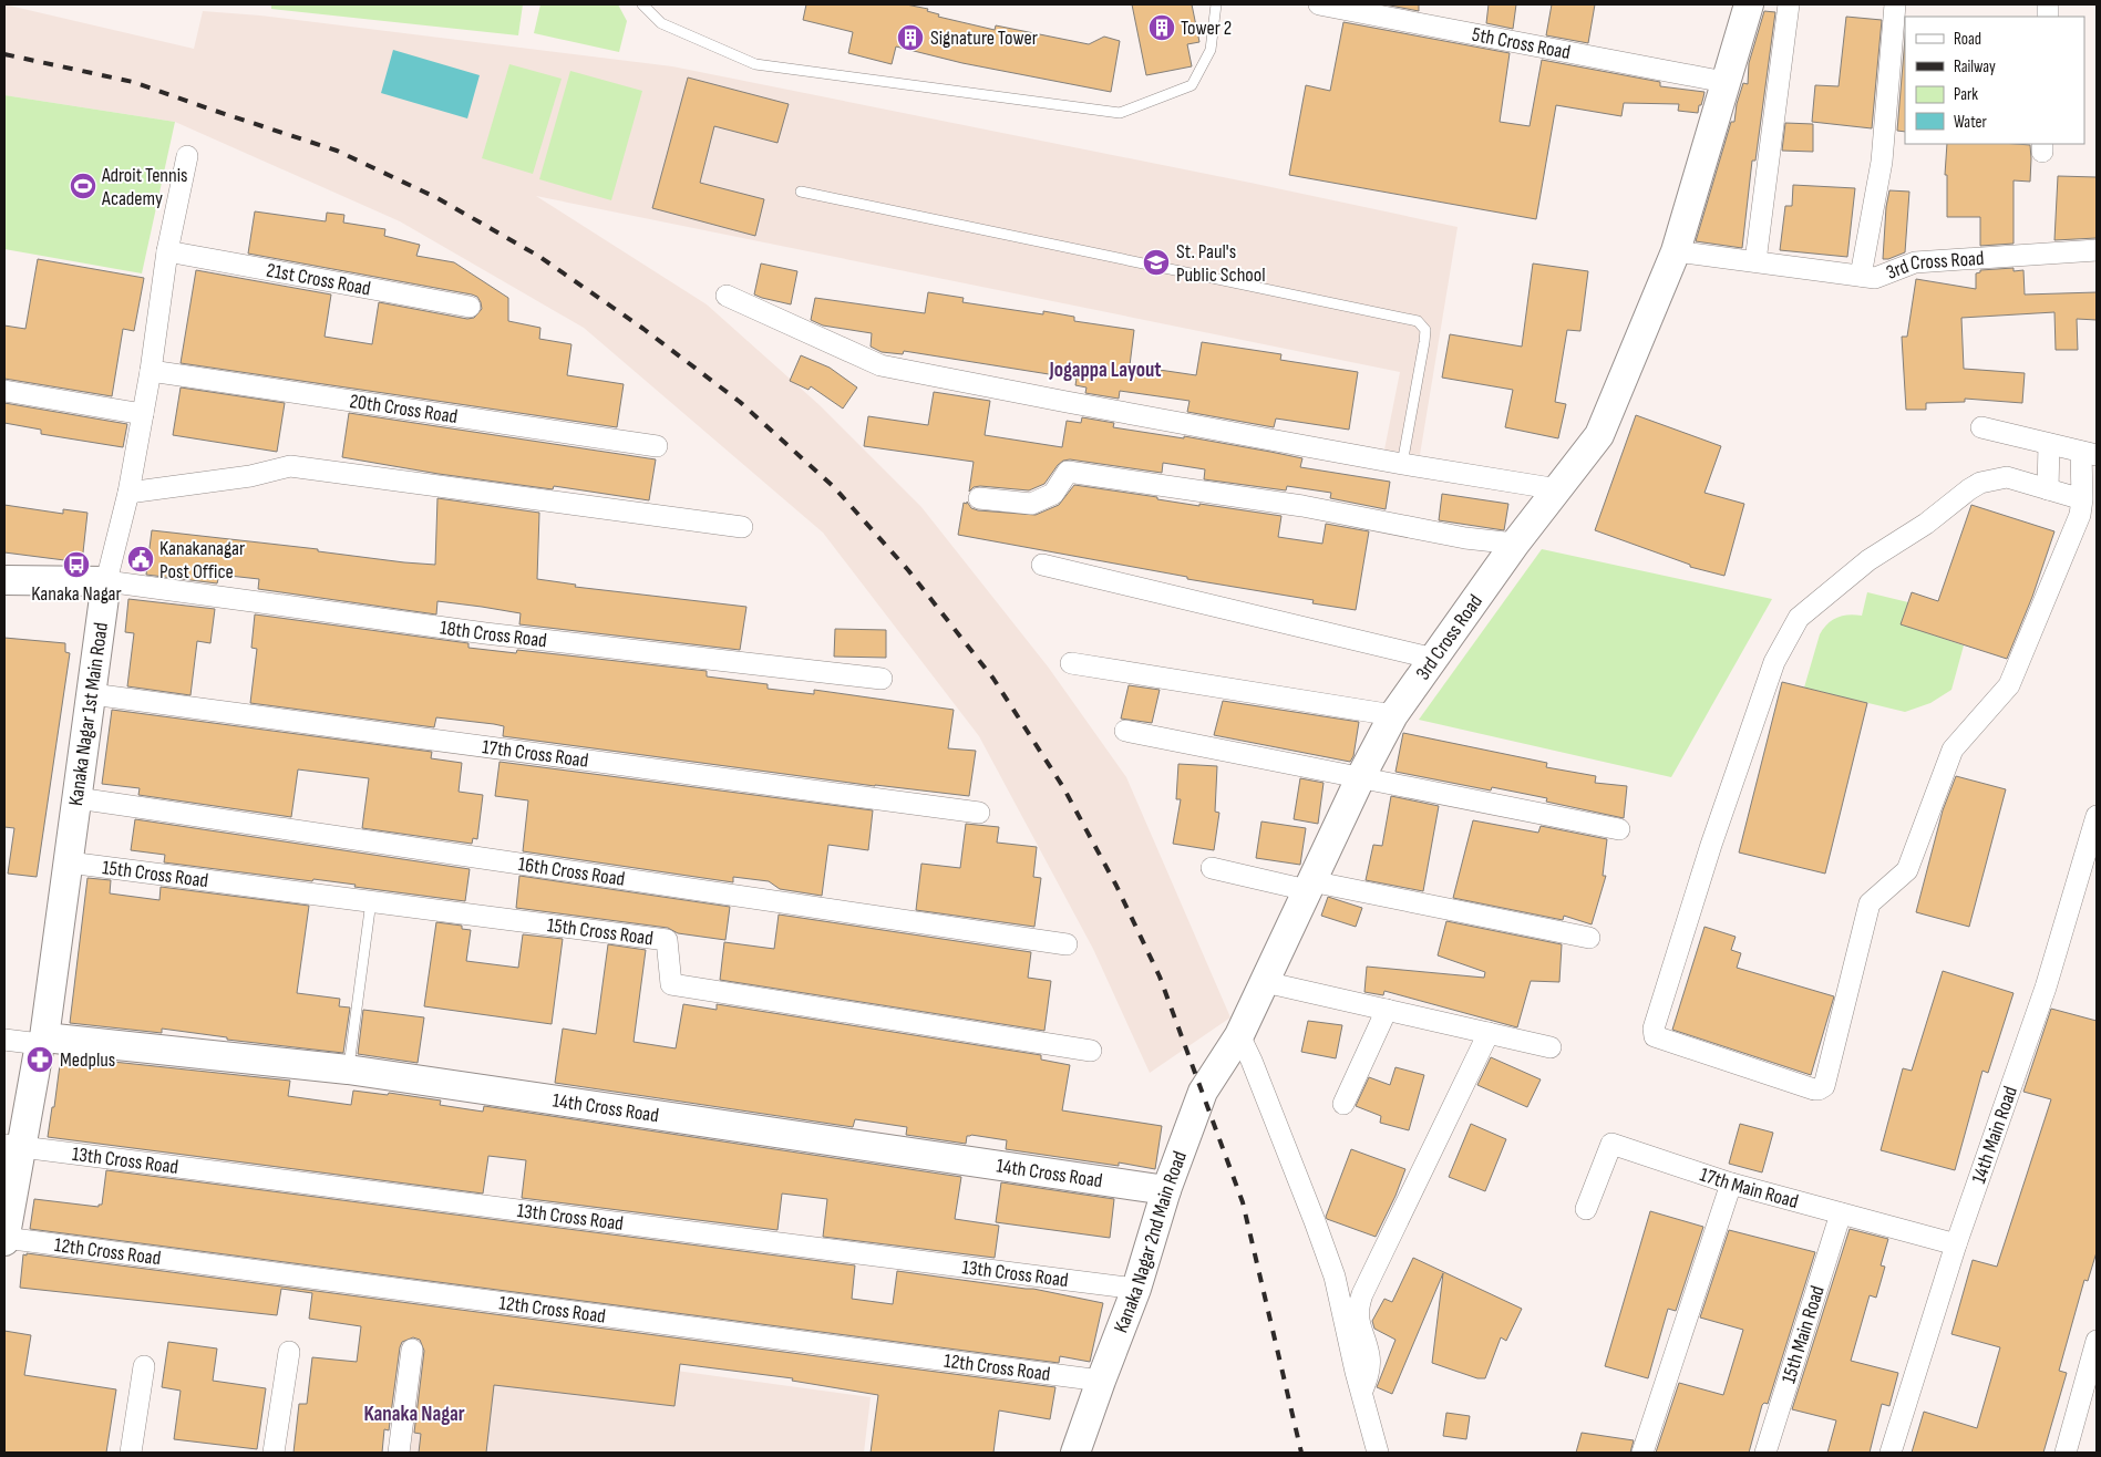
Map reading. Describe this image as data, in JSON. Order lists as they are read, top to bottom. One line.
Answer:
{"streets":{"street":["5th Cross Road","3rd Cross Road","21st Cross Road","20th Cross Road","18th Cross Road","Kanaka Nagar 1st Main Road","17th Cross Road","16th Cross Road","15th Cross Road","14th Cross Road","14th Main Road","13th Cross Road","17th Main Road","Kanaka Nagar 2nd Main Road","12th Cross Road","15th Main Road"]},"crossings":[["5th Cross Road","3rd Cross Road"],["3rd Cross Road","Kanaka Nagar 2nd Main Road"],["21st Cross Road","Kanaka Nagar 1st Main Road"],["20th Cross Road","Kanaka Nagar 1st Main Road"],["18th Cross Road","Kanaka Nagar 1st Main Road"],["Kanaka Nagar 1st Main Road","17th Cross Road"],["Kanaka Nagar 1st Main Road","16th Cross Road"],["Kanaka Nagar 1st Main Road","15th Cross Road"],["Kanaka Nagar 1st Main Road","14th Cross Road"],["Kanaka Nagar 1st Main Road","13th Cross Road"],["Kanaka Nagar 1st Main Road","12th Cross Road"],["14th Cross Road","Kanaka Nagar 2nd Main Road"],["14th Main Road","17th Main Road"],["13th Cross Road","Kanaka Nagar 2nd Main Road"],["17th Main Road","15th Main Road"],["Kanaka Nagar 2nd Main Road","12th Cross Road"]],"districts":["Jogappa Layout","Kanaka Nagar"],"places":{"building":["Tower 2","Signature Tower"],"sports":["Adroit Tennis Academy"],"school or university":["St. Paul's Public School"],"public building":["Kanakanagar Post Office"],"bus stop":["Kanaka Nagar"],"pharmacy":["Medplus"]},"legend":["Road","Railway","Park","Water"]}
